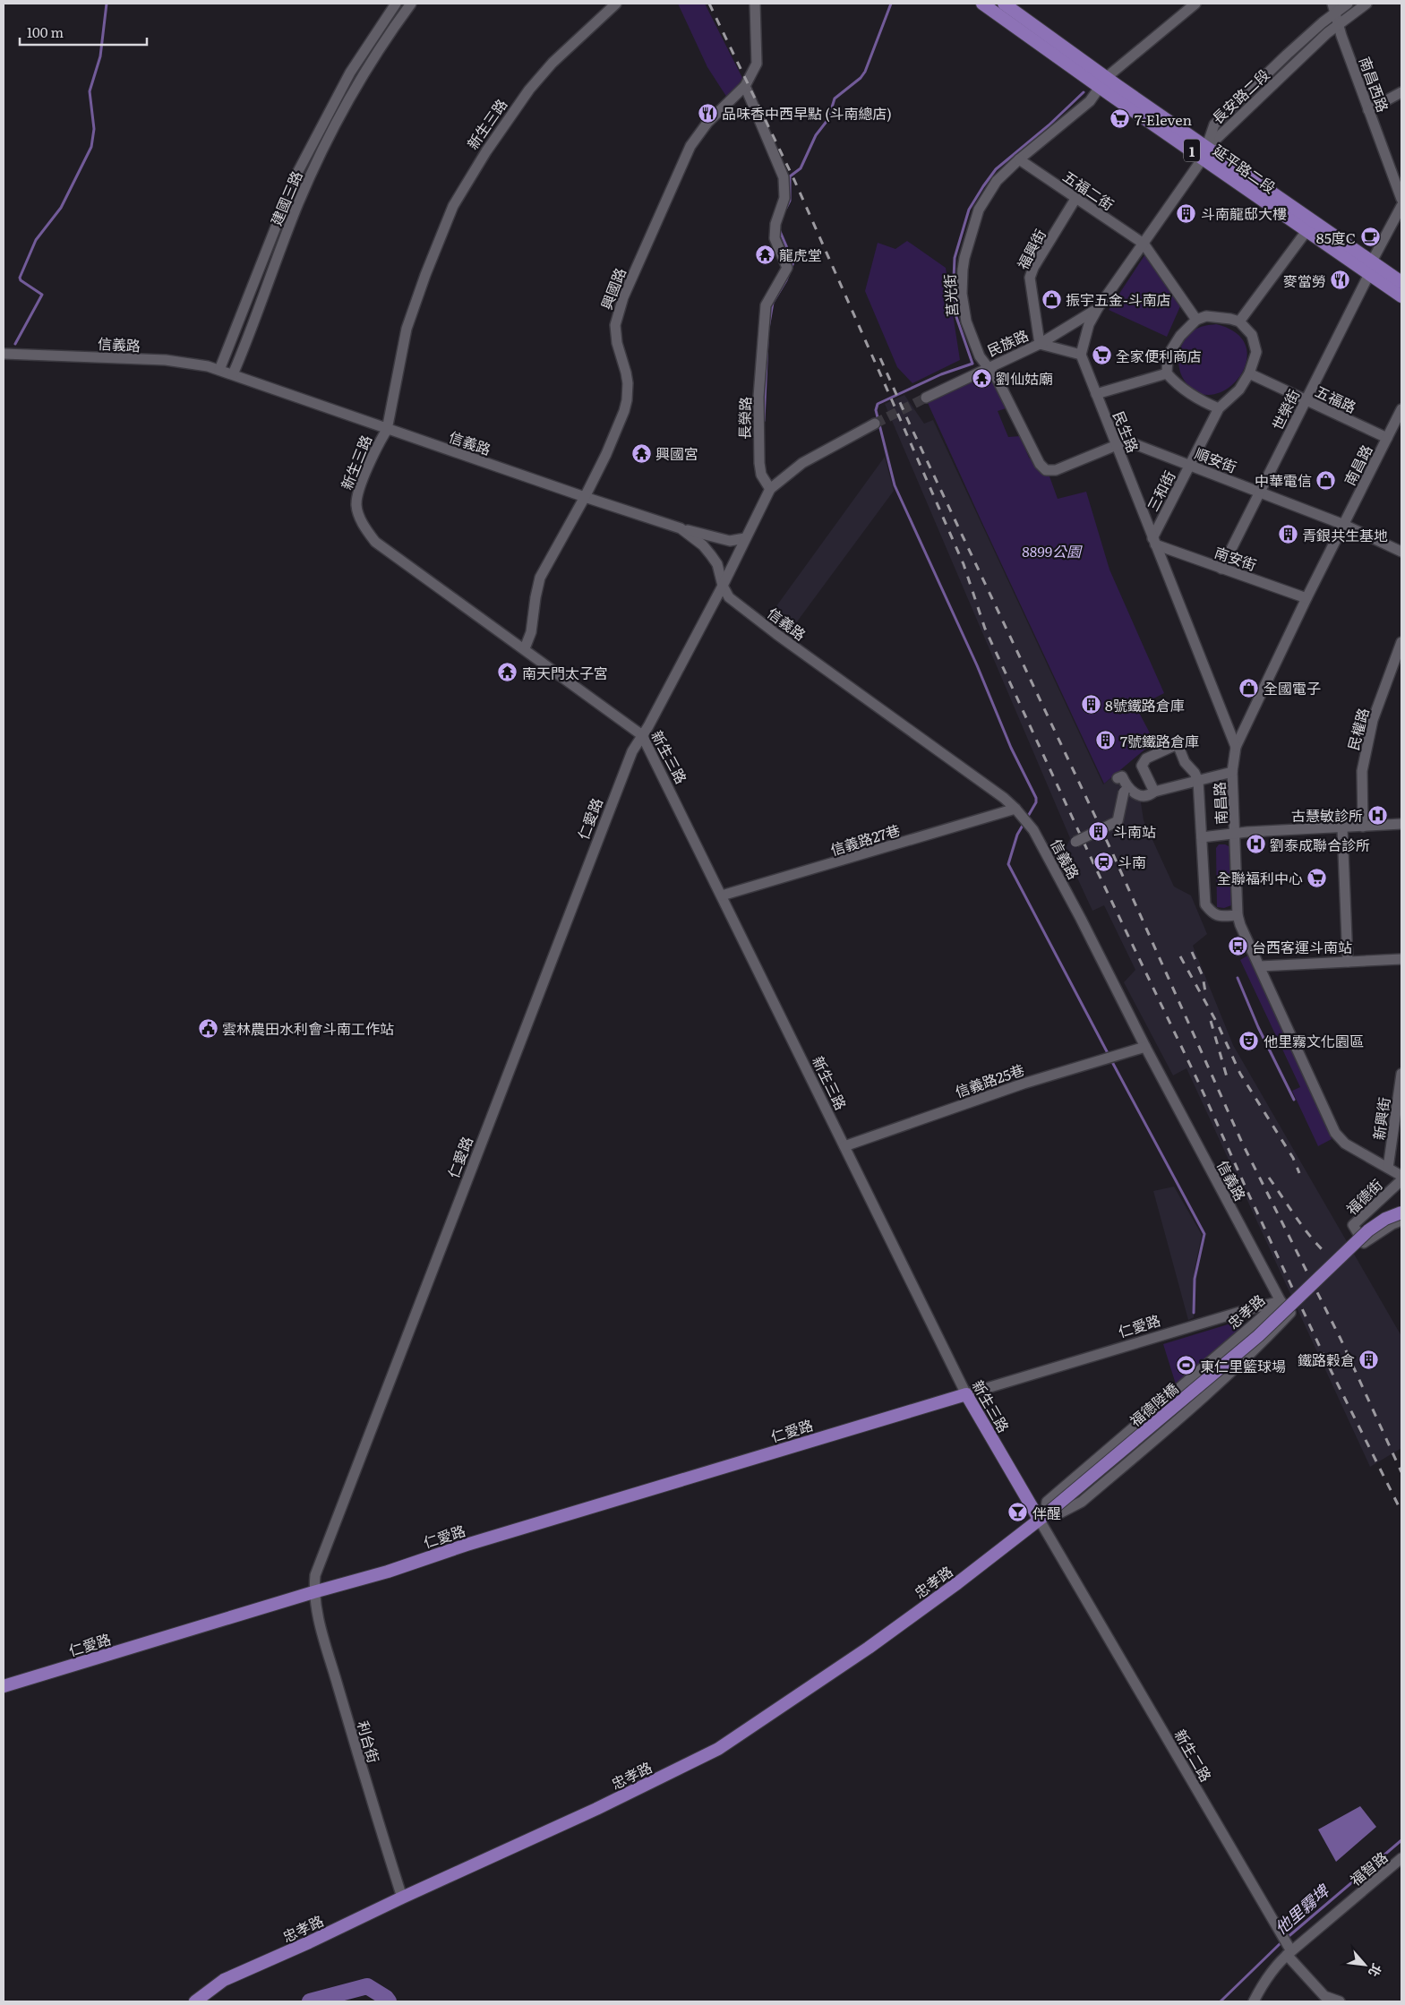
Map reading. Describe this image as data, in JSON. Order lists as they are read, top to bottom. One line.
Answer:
{"streets":{"main road":["新生三路","1","延平路二段","仁愛路","忠孝路","福德陸橋"],"street":["南昌西路","長安路二段","五福二街","建國三路","福興街","興國路","莒光街","民族路","信義路","五福路","世榮街","長榮路","民生路","順安街","南昌路","三和街","南安街","民權路","信義路27巷","信義路25巷","新興街","福德街","利台街","新生二路","福智路"]},"crossings":[["南昌西路","長安路二段"],["長安路二段","延平路二段"],["新生三路","興國路"],["新生三路","信義路"],["新生三路","仁愛路"],["新生三路","信義路27巷"],["新生三路","信義路25巷"],["新生三路","忠孝路"],["新生三路","福德陸橋"],["新生三路","新生二路"],["延平路二段","莒光街"],["延平路二段","世榮街"],["五福二街","福興街"],["五福二街","莒光街"],["建國三路","信義路"],["福興街","民族路"],["興國路","信義路"],["興國路","長榮路"],["莒光街","民族路"],["莒光街","民生路"],["莒光街","順安街"],["信義路","仁愛路"],["信義路","信義路27巷"],["信義路","信義路25巷"],["信義路","忠孝路"],["五福路","世榮街"],["五福路","南昌路"],["五福路","三和街"],["世榮街","順安街"],["世榮街","南安街"],["民生路","順安街"],["民生路","南昌路"],["民生路","三和街"],["民生路","南安街"],["順安街","南昌路"],["順安街","三和街"],["南昌路","南安街"],["南昌路","新興街"],["三和街","南安街"],["仁愛路","忠孝路"],["仁愛路","利台街"],["忠孝路","福德陸橋"],["忠孝路","利台街"],["忠孝路","新生二路"],["福德陸橋","新生二路"],["新生二路","福智路"]],"water":["他里霧埤"],"parks":["8899公園"],"places":{"restaurant":["品味香中西早點 (斗南總店)","麥當勞"],"supermarket":["7-Eleven","全家便利商店","全聯福利中心"],"building":["斗南龍邸大樓","青銀共生基地","8號鐵路倉庫","7號鐵路倉庫","斗南站","鐵路穀倉"],"cafe":["85度C"],"temple":["龍虎堂","劉仙姑廟","興國宮","南天門太子宮"],"shop":["振宇五金-斗南店","中華電信","全國電子"],"hospital":["古慧敏診所","劉泰成聯合診所"],"station":["斗南"],"bus stop":["台西客運斗南站"],"public building":["雲林農田水利會斗南工作站"],"theatre":["他里霧文化園區"],"sports":["東仁里籃球場"],"bar":["伴醒"]},"scale_bar":"100 m","north":"bottom right"}
